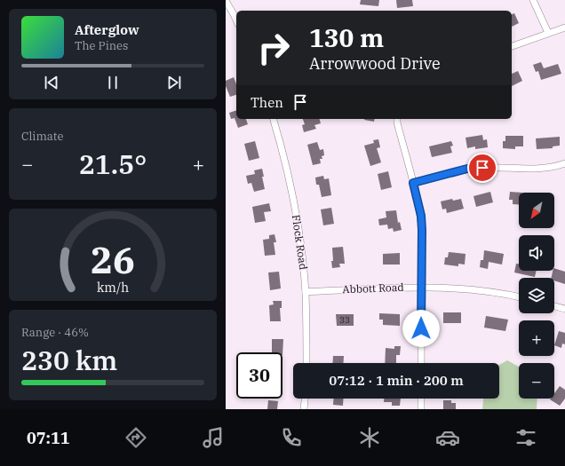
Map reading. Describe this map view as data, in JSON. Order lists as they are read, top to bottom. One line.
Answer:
{"streets":{"street":["Flock Road","Abbott Road"]},"crossings":[["Flock Road","Abbott Road"]],"house_numbers":["33"],"north":"bottom left","page":{"turn":["130 m","Arrowwood Drive"],"song":["Afterglow","The Pines"],"then":"Then","tile":["Climate",["Range · 46%","230 km"]],"heat":["−","21.5°","+"],"map_buttons":["+","−"],"limit":"30","trip":"07:12 · 1 min · 200 m","tabs":"07:11","gauge":["26","km/h"]}}
